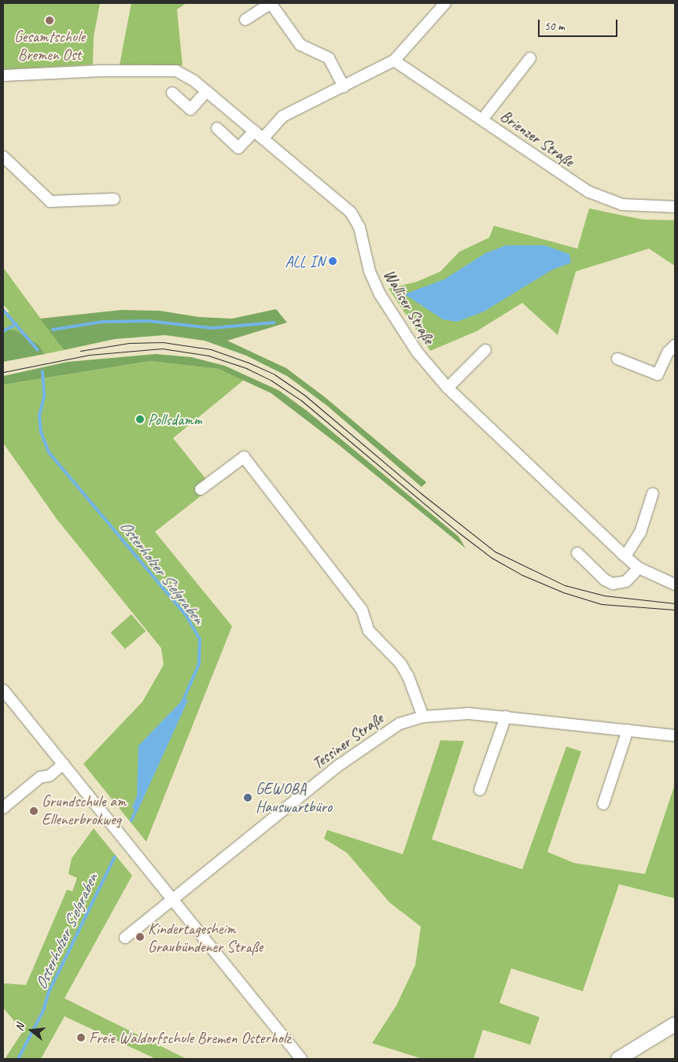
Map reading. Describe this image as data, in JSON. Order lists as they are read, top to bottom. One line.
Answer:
{"streets":{"street":["Brienzer Straße","Walliser Straße","Tessiner Straße"]},"water":["Osterholzer Sielgraben"],"places":["Gesamtschule Bremen Ost","ALL IN","Pollsdamm","GEWOBA Hauswartbüro","Grundschule am Ellenerbrokweg","Kindertagesheim Graubündener Straße","Freie Waldorfschule Bremen Osterholz"],"scale_bar":"50 m","north":"left"}
